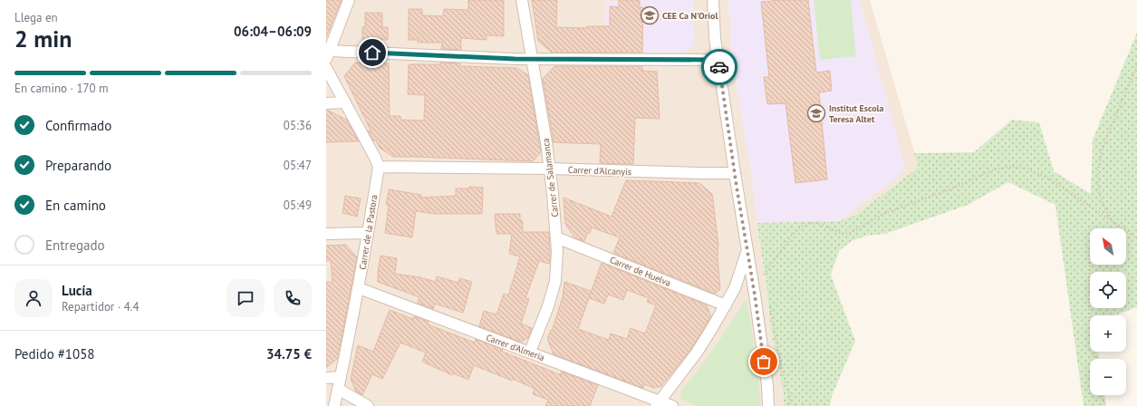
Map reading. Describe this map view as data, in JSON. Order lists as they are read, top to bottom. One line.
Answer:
{"streets":{"street":["Carrer d'Alcanyís","Carrer de Salamanca","Carrer de la Pastora","Carrer de Huelva","Carrer d'Almeria"]},"crossings":[["Carrer d'Alcanyís","Carrer de Salamanca"],["Carrer d'Alcanyís","Carrer de la Pastora"],["Carrer de Salamanca","Carrer de Huelva"],["Carrer de Salamanca","Carrer d'Almeria"],["Carrer de la Pastora","Carrer d'Almeria"]],"places":{"school or university":["CEE Ca N'Oriol","Institut Escola Teresa Altet"]},"north":"top left","page":{"heading":["2 min","Llega en","06:04–06:09"],"panel":["Lucía","Repartidor · 4.4","Pedido #1058","34.75 €"],"bar":"En camino · 170 m","list":[["Confirmado","05:36"],["Preparando","05:47"],["En camino","05:49"],"Entregado"],"map_buttons":["+","−"]}}
